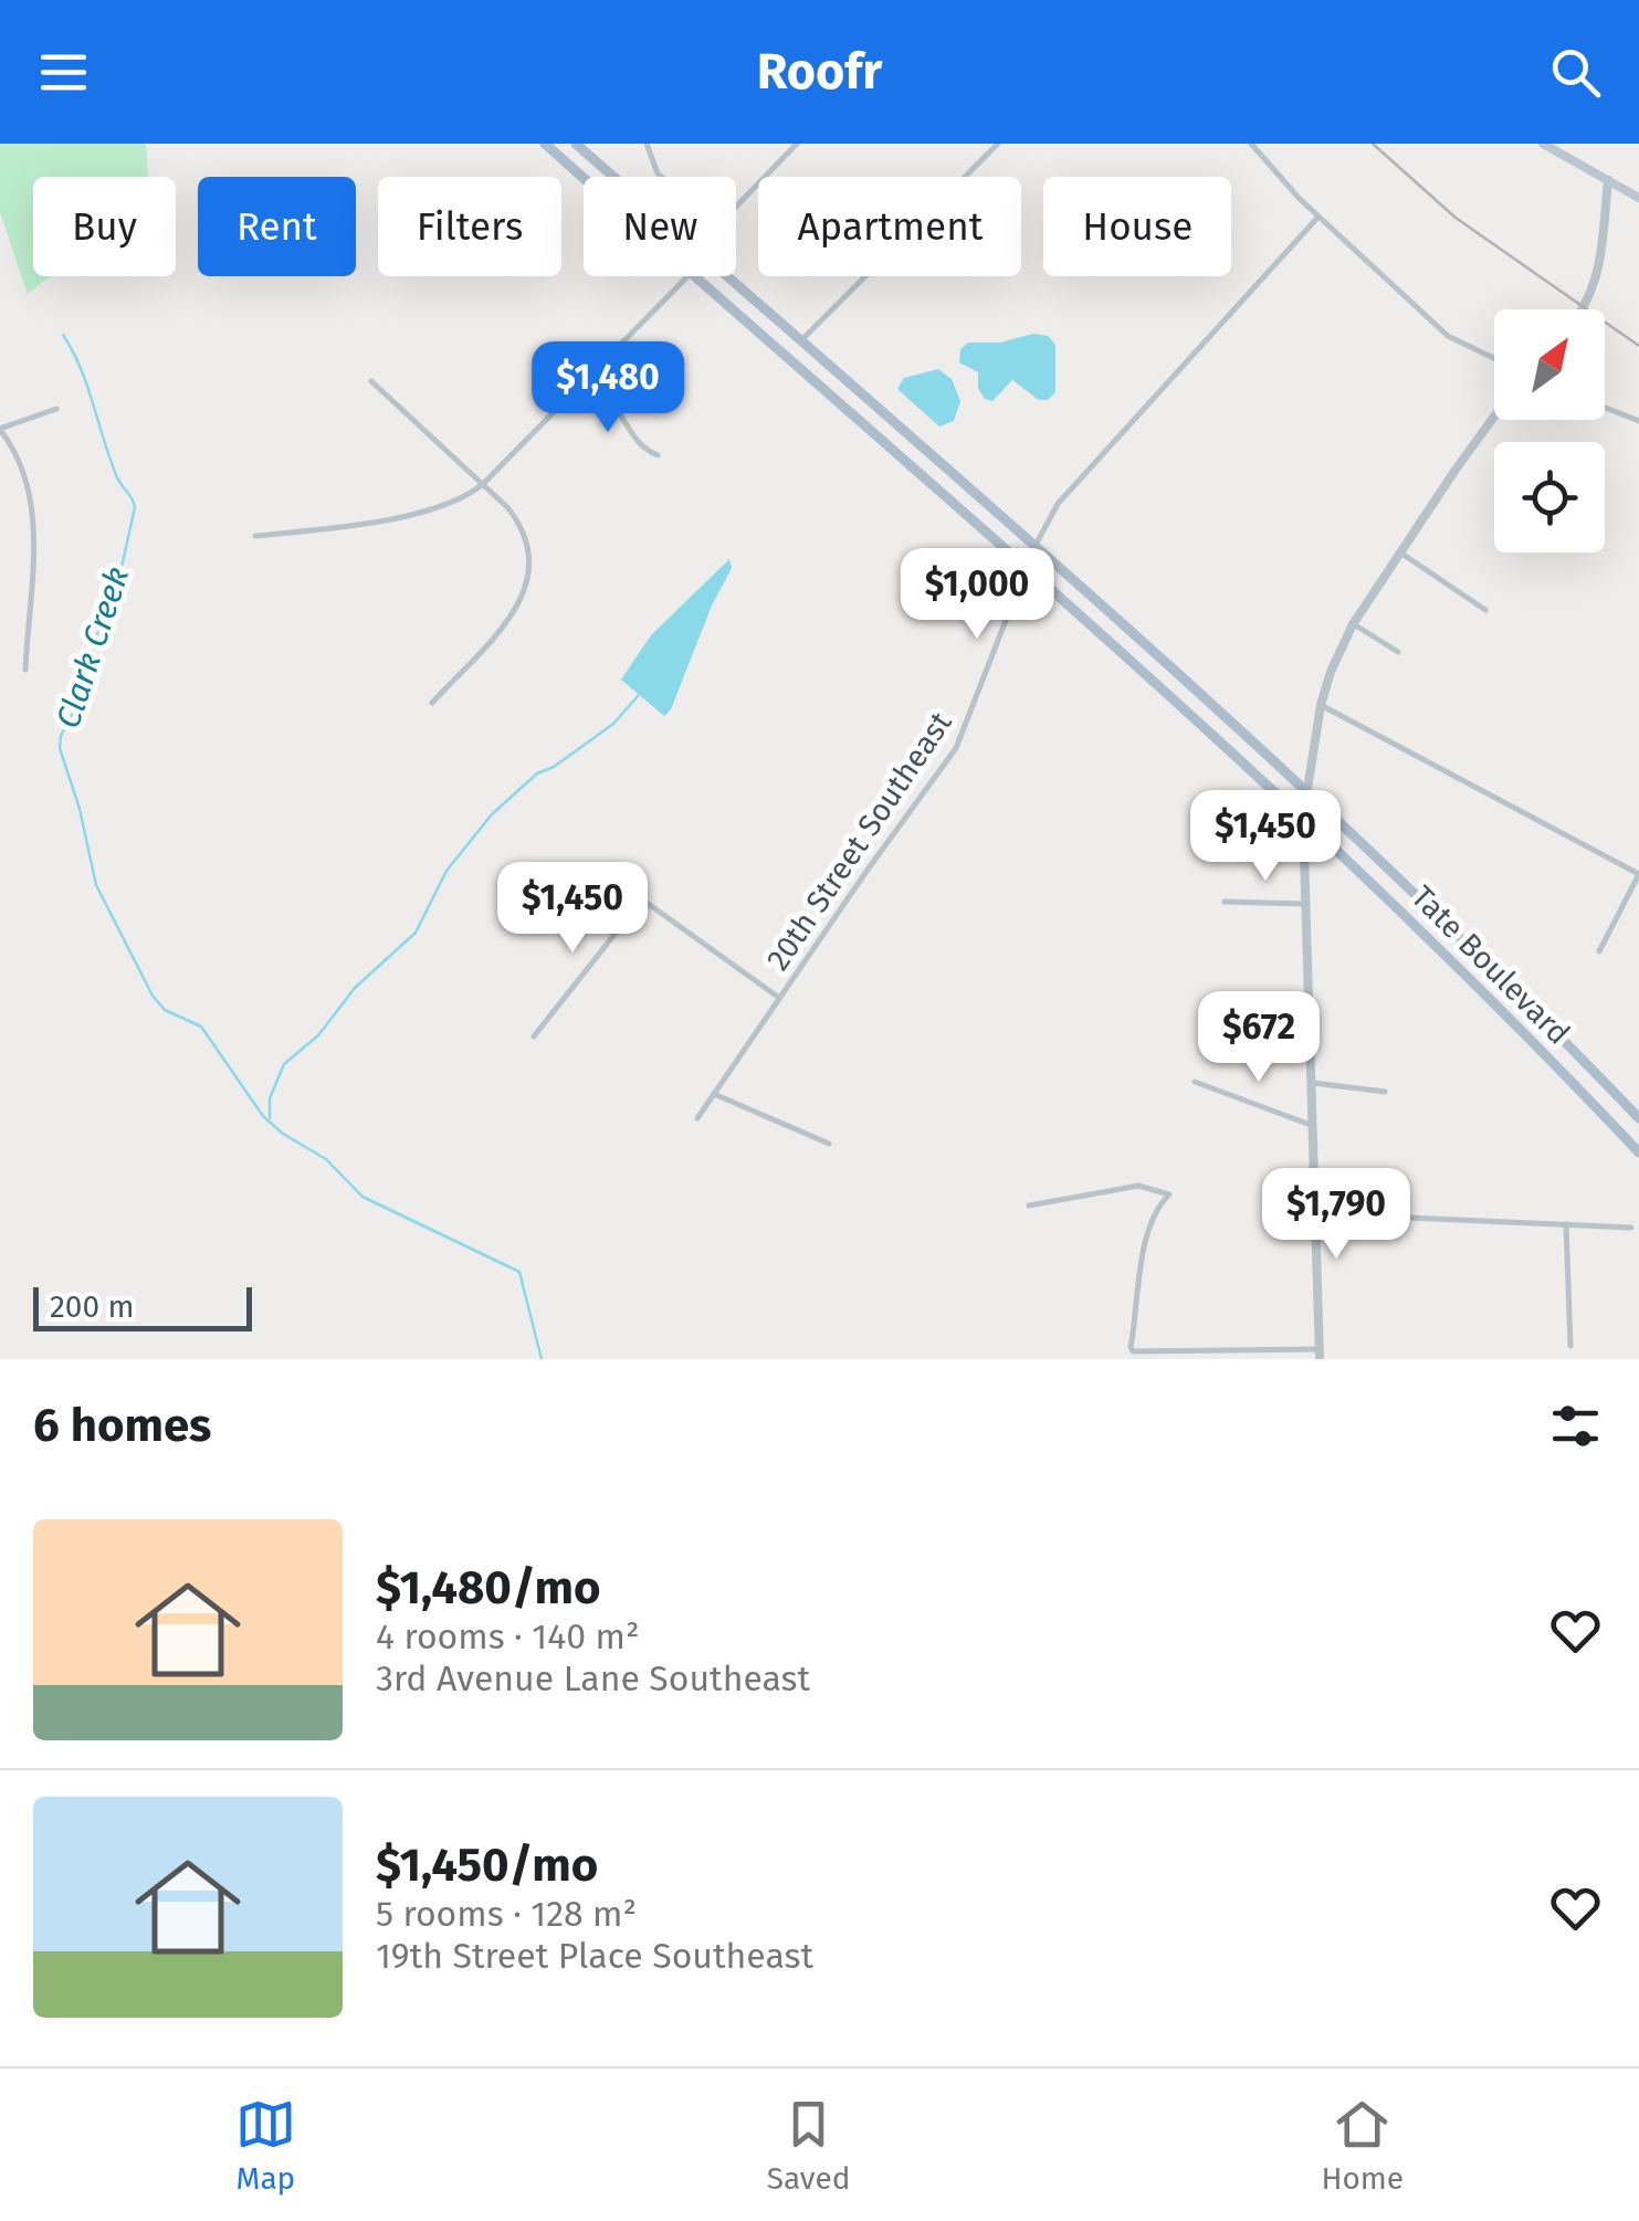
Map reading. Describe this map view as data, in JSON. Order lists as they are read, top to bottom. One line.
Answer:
{"streets":{"main road":["Tate Boulevard"],"street":["20th Street Southeast"]},"crossings":[["20th Street Southeast","Tate Boulevard"]],"water":["Clark Creek"],"scale_bar":"200 m","north":"top right","page":{"header":"Roofr","chip":["Buy","Rent","Filters","New","Apartment","House"],"price":["$1,480","$1,000","$1,450","$1,450","$672","$1,790"],"scale":"200 m","heading":"6 homes","list":[{"name":"$1,480/mo","note":"4 rooms · 140 m² · 3rd Avenue Lane Southeast"},{"name":"$1,450/mo","note":"5 rooms · 128 m² · 19th Street Place Southeast"}],"tabs":["Map","Saved","Home"]}}
